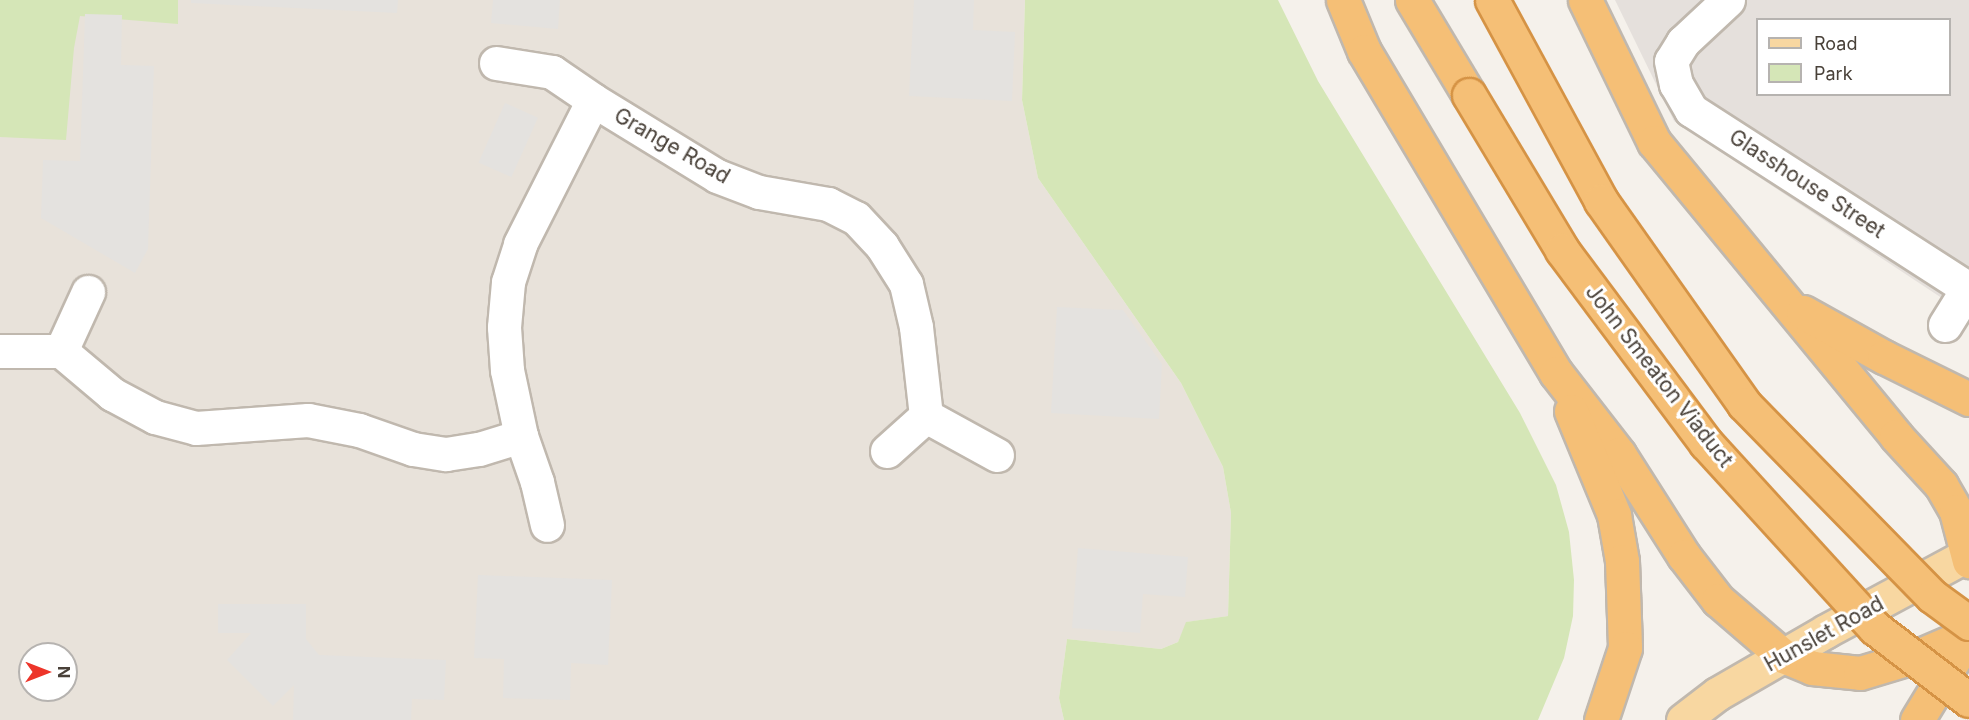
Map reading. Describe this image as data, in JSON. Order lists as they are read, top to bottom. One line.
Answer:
{"streets":{"highway":["John Smeaton Viaduct"],"main road":["Hunslet Road"],"street":["Grange Road","Glasshouse Street"]},"legend":["Road","Park"],"north":"right"}
